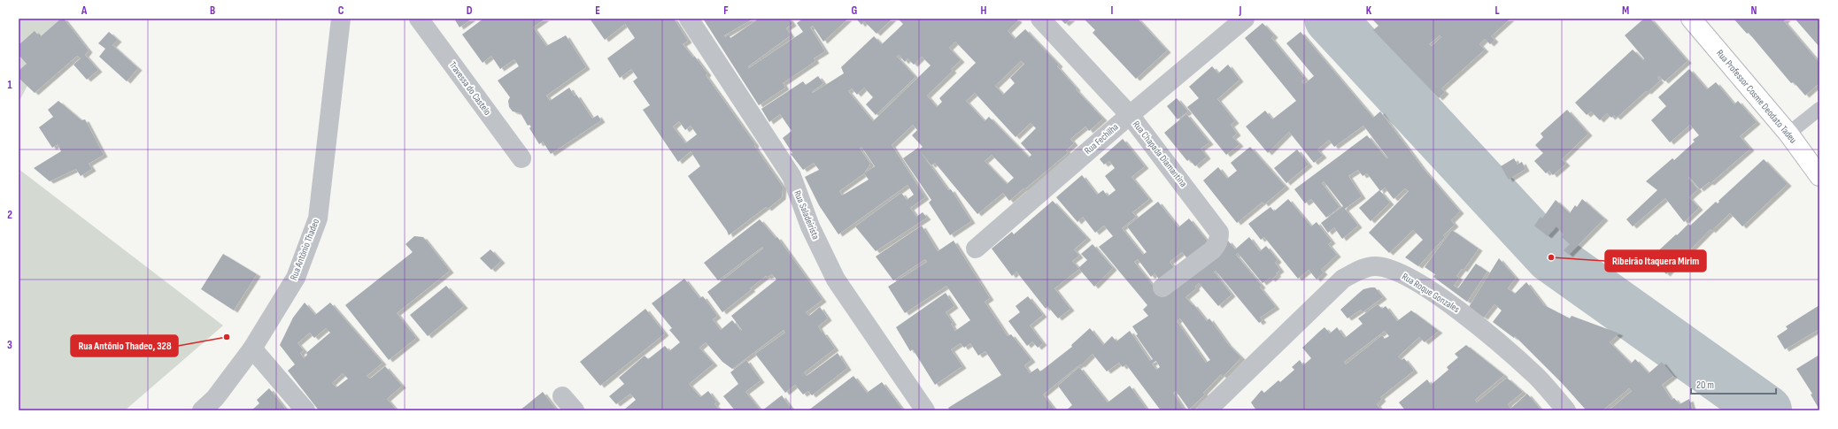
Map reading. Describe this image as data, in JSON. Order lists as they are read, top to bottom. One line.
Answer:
{"streets":{"main road":["Rua Professor Cosme Deodato Tadeu"],"street":["Travessa do Castelo","Rua Fechilha","Rua Chapada Diamantina","Rua Saladeirista","Rua Antônio Thadeo","Rua Roque Gonzales"]},"crossings":[["Rua Fechilha","Rua Chapada Diamantina"]],"places":["Ribeirão Itaquera Mirim","Rua Antônio Thadeo, 328"],"scale_bar":"20 m","grid":{"columns":["A","B","C","D","E","F","G","H","I","J","K","L","M","N"],"rows":["1","2","3"]}}
